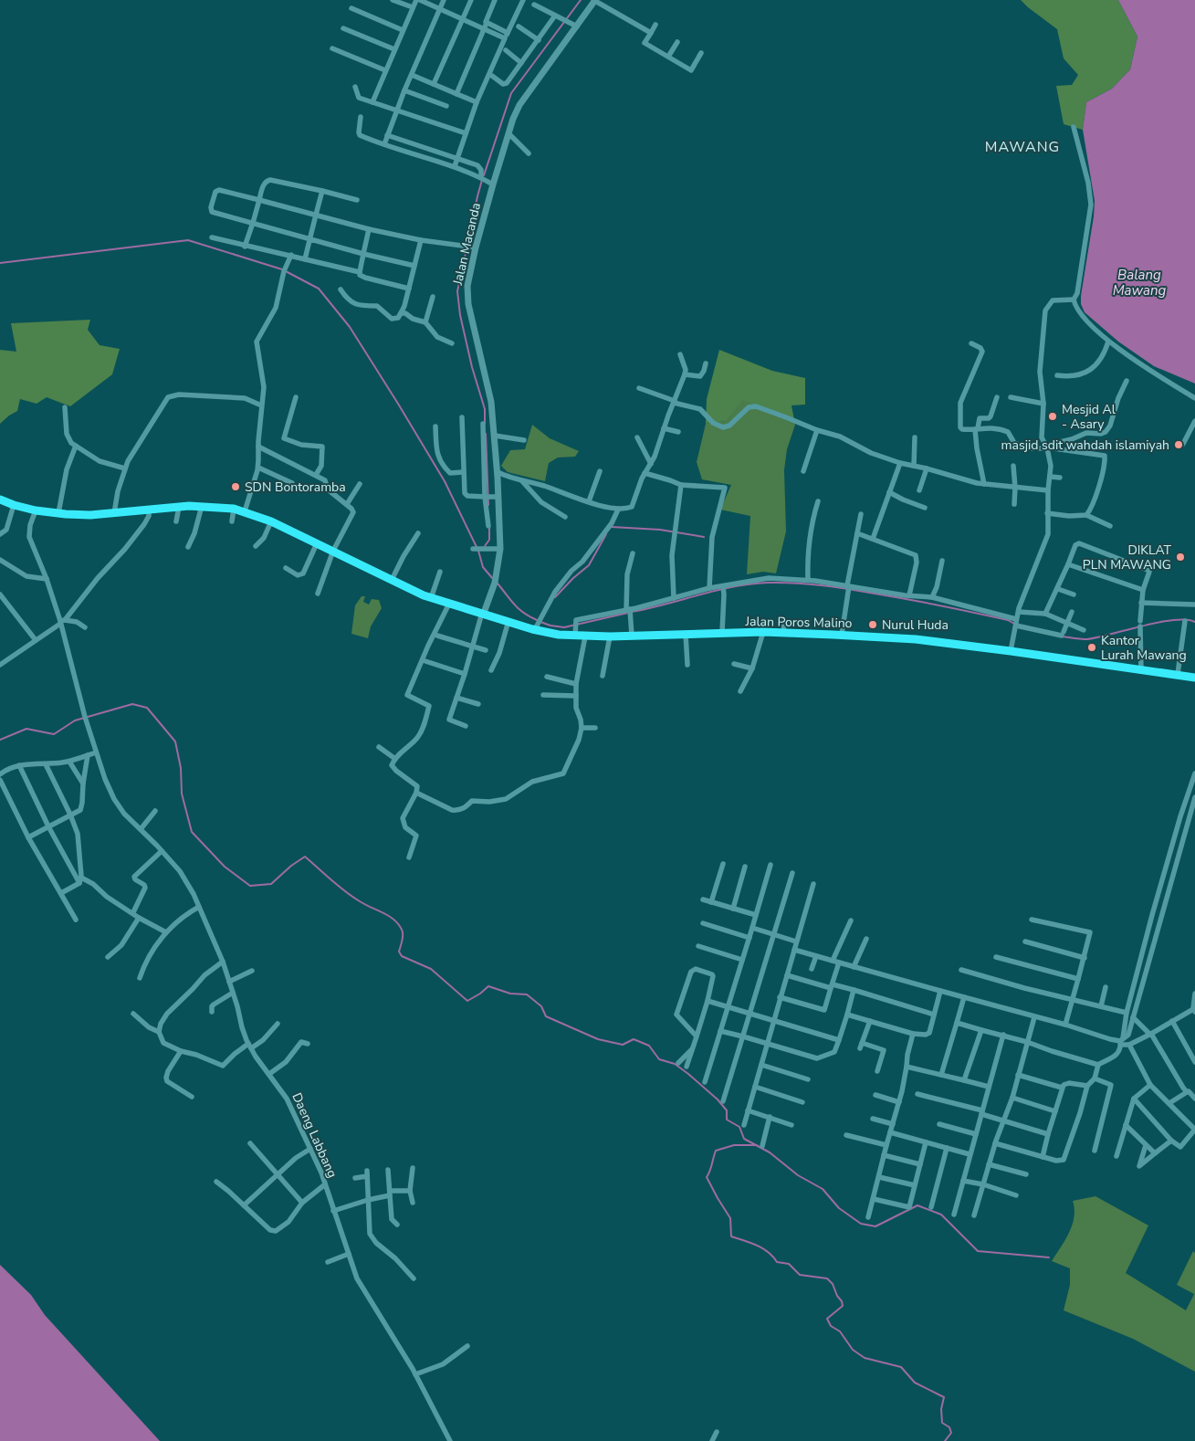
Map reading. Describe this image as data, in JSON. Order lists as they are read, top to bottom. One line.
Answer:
{"streets":{"main road":["Jalan Poros Malino"],"street":["Jalan Macanda","Daeng Labbang"]},"crossings":[["Jalan Macanda","Jalan Poros Malino"],["Jalan Poros Malino","Daeng Labbang"]],"districts":["MAWANG"],"water":["Balang Mawang"],"places":["Mesjid Al - Asary","masjid sdit wahdah islamiyah","SDN Bontoramba","DIKLAT PLN MAWANG","Nurul Huda","Kantor Lurah Mawang"]}
